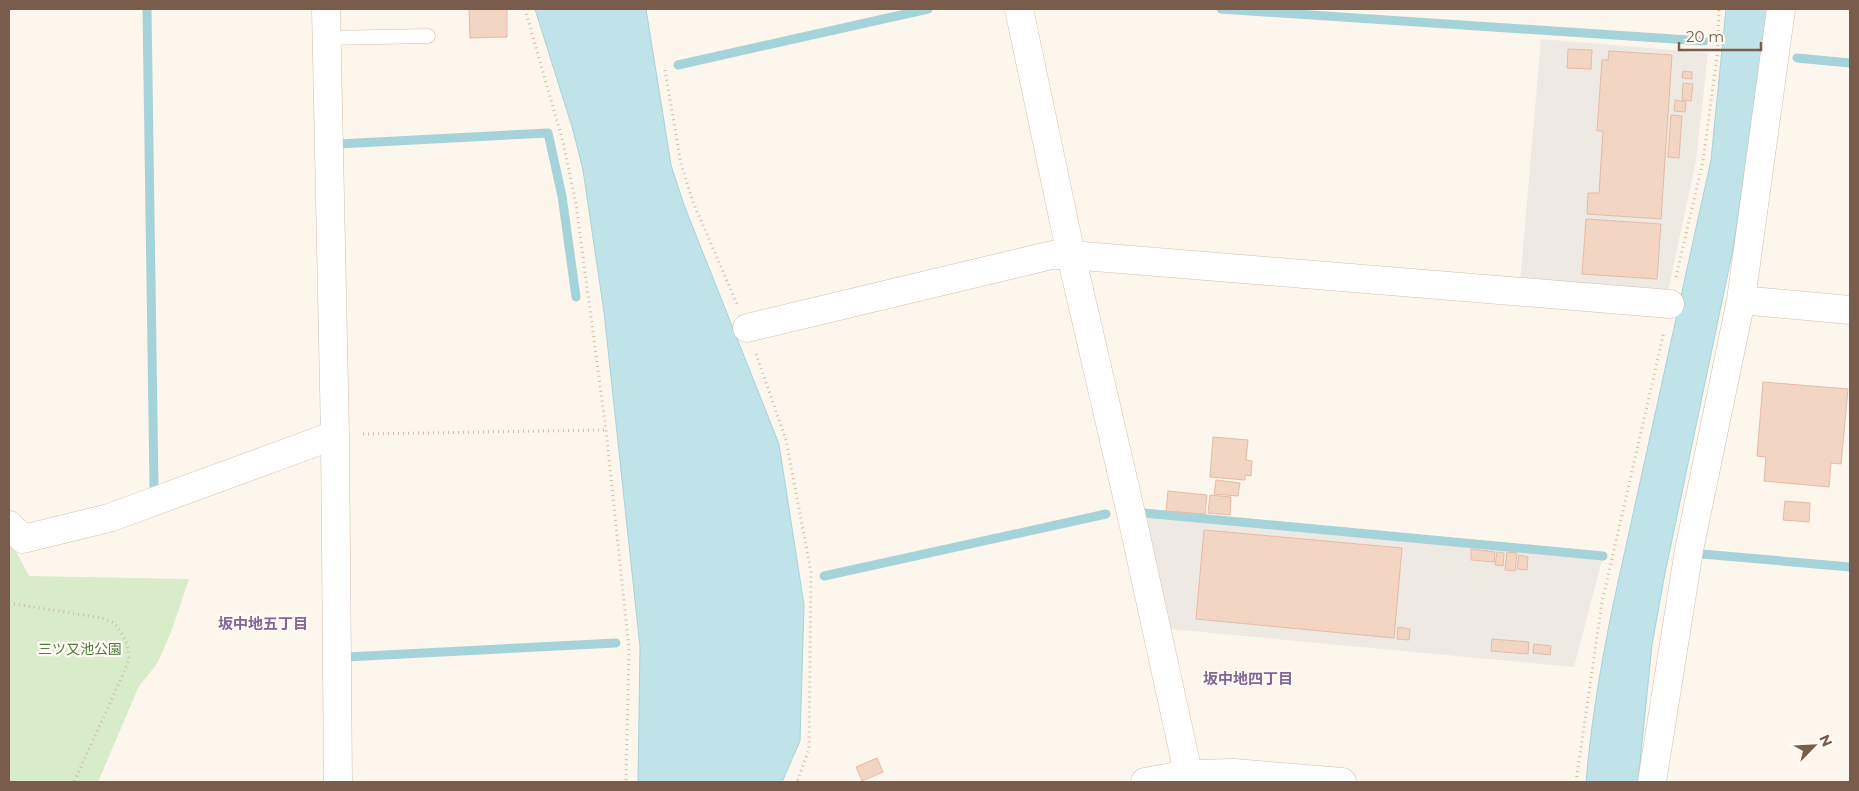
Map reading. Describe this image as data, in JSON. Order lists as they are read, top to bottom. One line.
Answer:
{"districts":["坂中地五丁目","坂中地四丁目"],"parks":["三ツ又池公園"],"scale_bar":"20 m","north":"top right"}
